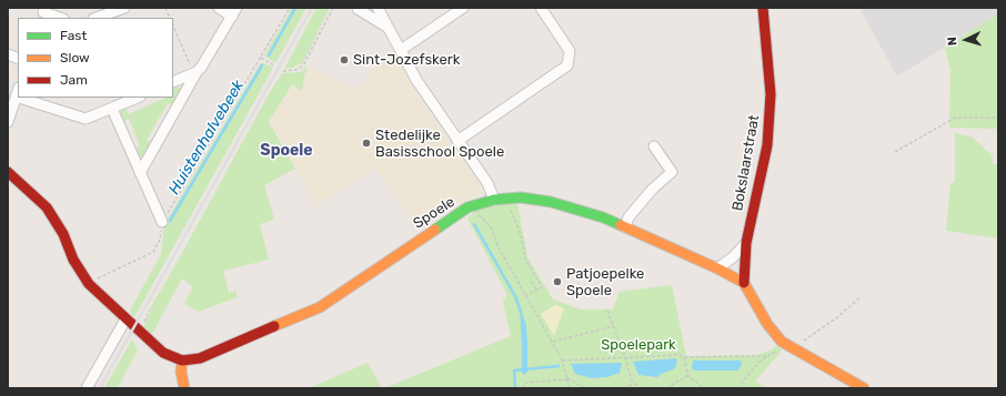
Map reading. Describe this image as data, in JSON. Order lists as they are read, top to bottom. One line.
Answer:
{"streets":{"street":["Bokslaarstraat","Spoele"]},"crossings":[["Bokslaarstraat","Spoele"]],"districts":["Spoele"],"water":["Huistenhalvebeek"],"parks":["Spoelepark"],"places":["Sint-Jozefskerk","Stedelijke Basisschool Spoele","Patjoepelke Spoele"],"legend":["Fast","Slow","Jam"],"north":"left"}
